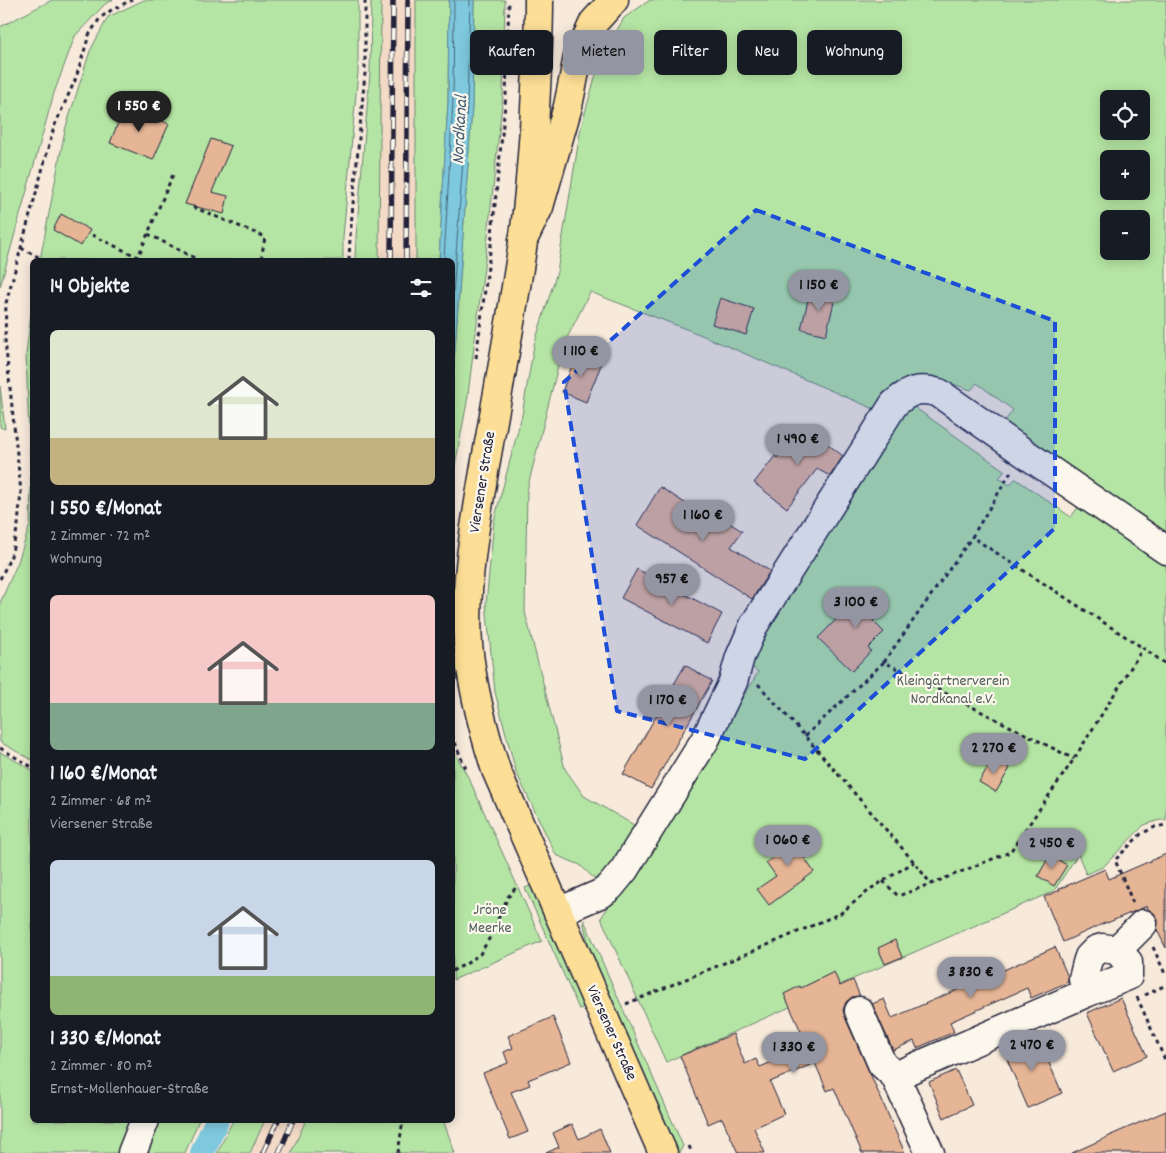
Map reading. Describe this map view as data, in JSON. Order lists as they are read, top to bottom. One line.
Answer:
{"streets":{"main road":["Viersener Straße"]},"water":["Nordkanal"],"parks":["Kleingärtnerverein Nordkanal e.V.","Jröne Meerke"],"page":{"chip":["Kaufen","Mieten","Filter","Neu","Wohnung"],"map_buttons":["+","−"],"price":["1 550 €","1 150 €","1 110 €","1 490 €","1 160 €","957 €","3 100 €","1 170 €","2 270 €","1 060 €","2 450 €","3 830 €","2 470 €","1 330 €"],"heading":"14 Objekte","list":[{"name":"1 550 €/Monat","note":"2 Zimmer · 72 m² · Wohnung"},{"name":"1 160 €/Monat","note":"2 Zimmer · 68 m² · Viersener Straße"},{"name":"1 330 €/Monat","note":"2 Zimmer · 80 m² · Ernst-Mollenhauer-Straße"}]}}
